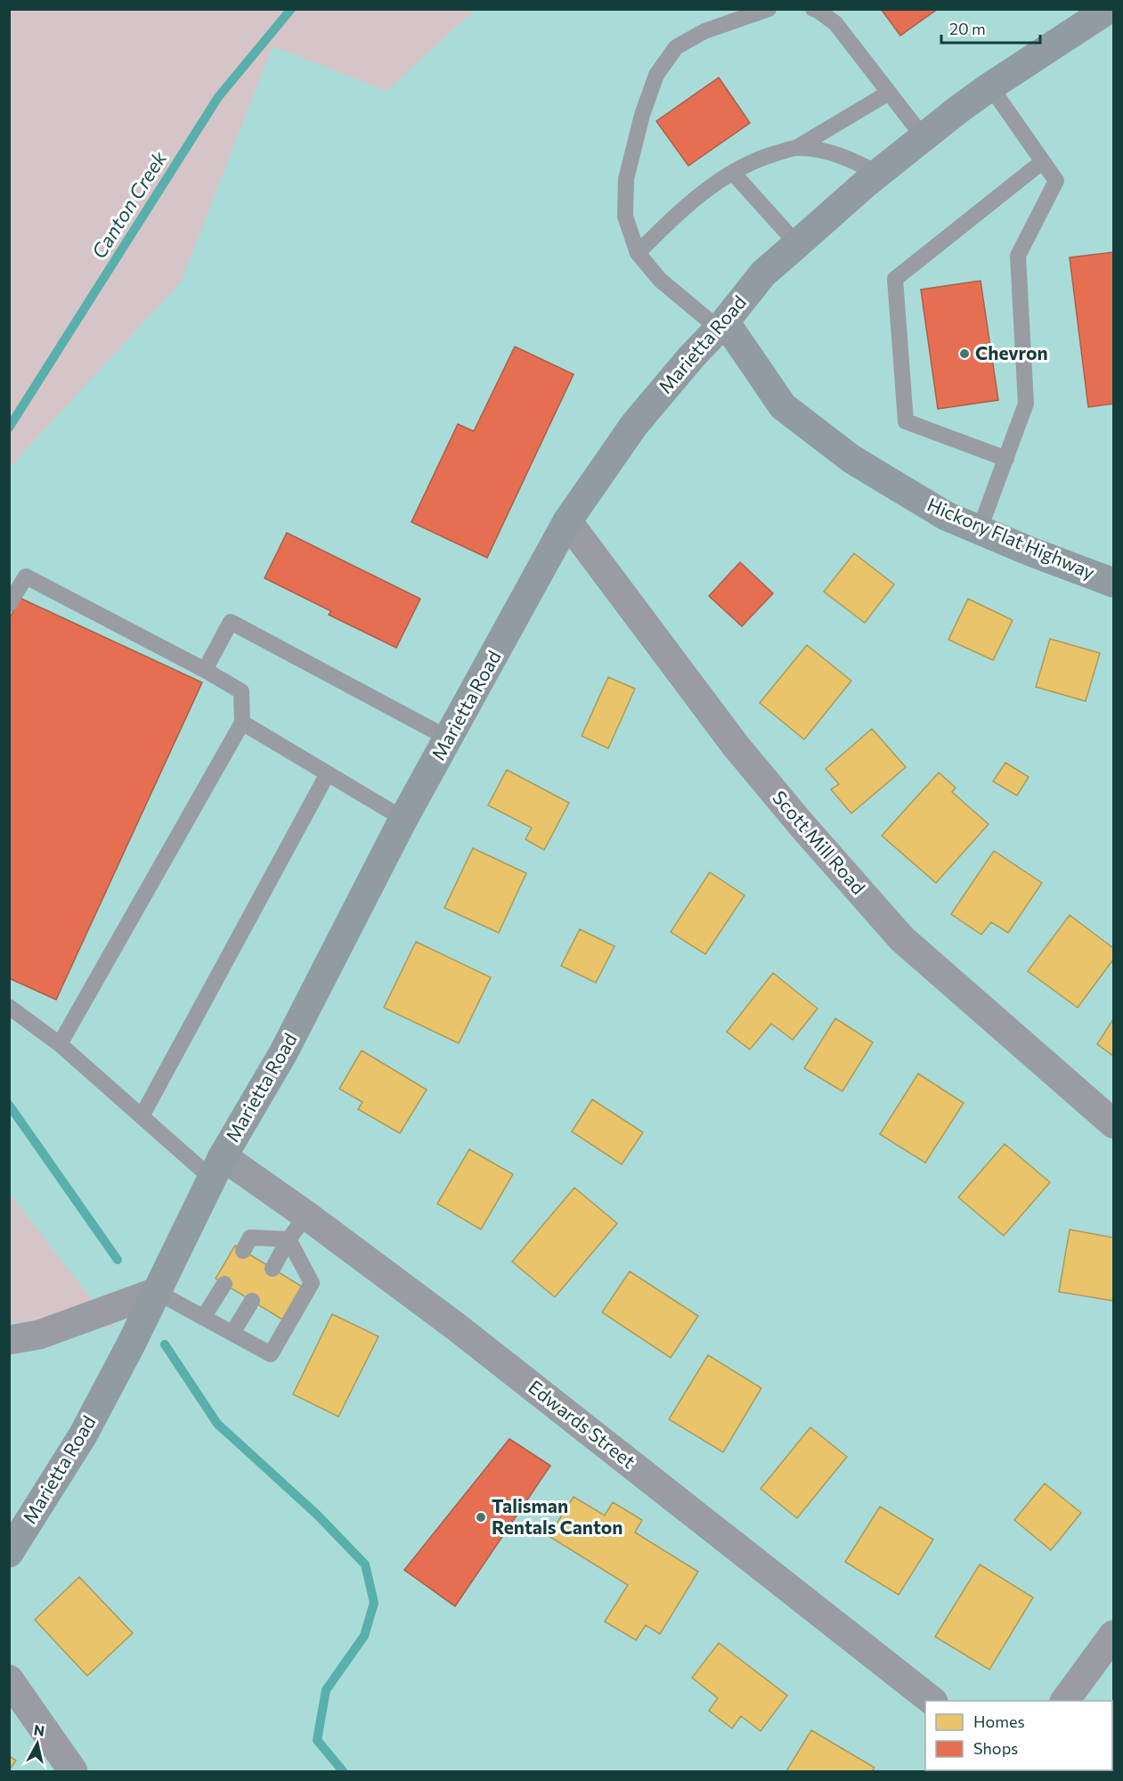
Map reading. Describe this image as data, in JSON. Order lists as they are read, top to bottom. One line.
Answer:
{"streets":{"street":["Marietta Road","Hickory Flat Highway","Scott Mill Road","Edwards Street"]},"crossings":[["Marietta Road","Hickory Flat Highway"],["Marietta Road","Scott Mill Road"],["Marietta Road","Edwards Street"]],"water":["Canton Creek"],"places":["Chevron","Talisman Rentals Canton"],"legend":["Homes","Shops"],"scale_bar":"20 m","north":"top"}
